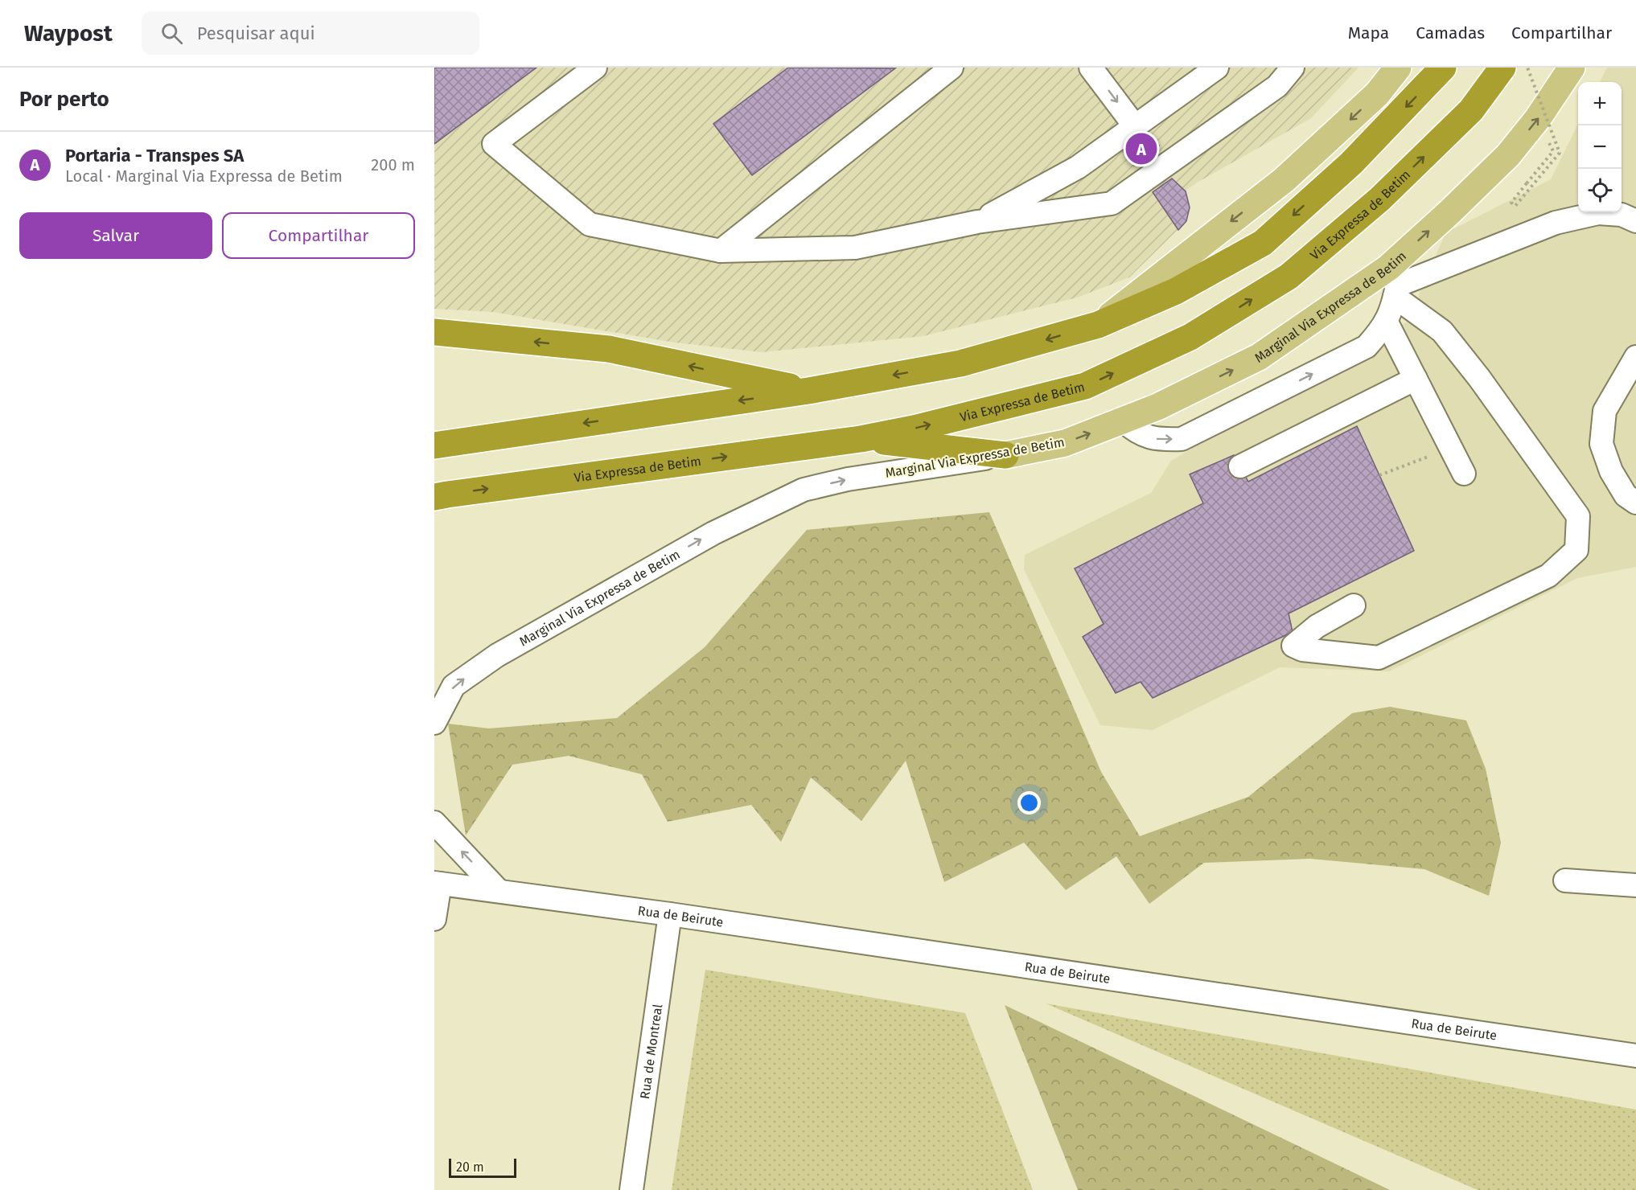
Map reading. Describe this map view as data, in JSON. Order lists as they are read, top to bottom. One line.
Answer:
{"streets":{"highway":["Via Expressa de Betim"],"main road":["Marginal Via Expressa de Betim"],"street":["Rua de Beirute","Rua de Montreal"]},"crossings":[["Rua de Beirute","Rua de Montreal"]],"one_way":["Marginal Via Expressa de Betim"],"scale_bar":"20 m","page":{"header":"Waypost","search":"Pesquisar aqui","nav":["Mapa","Camadas","Compartilhar"],"heading":"Por perto","map_buttons":["+","−"],"list":[{"mark":"A","name":"Portaria - Transpes SA","note":"Local · Marginal Via Expressa de Betim","value":"200 m"}],"pins":"A","buttons":["Salvar","Compartilhar"],"scale":"20 m"}}
